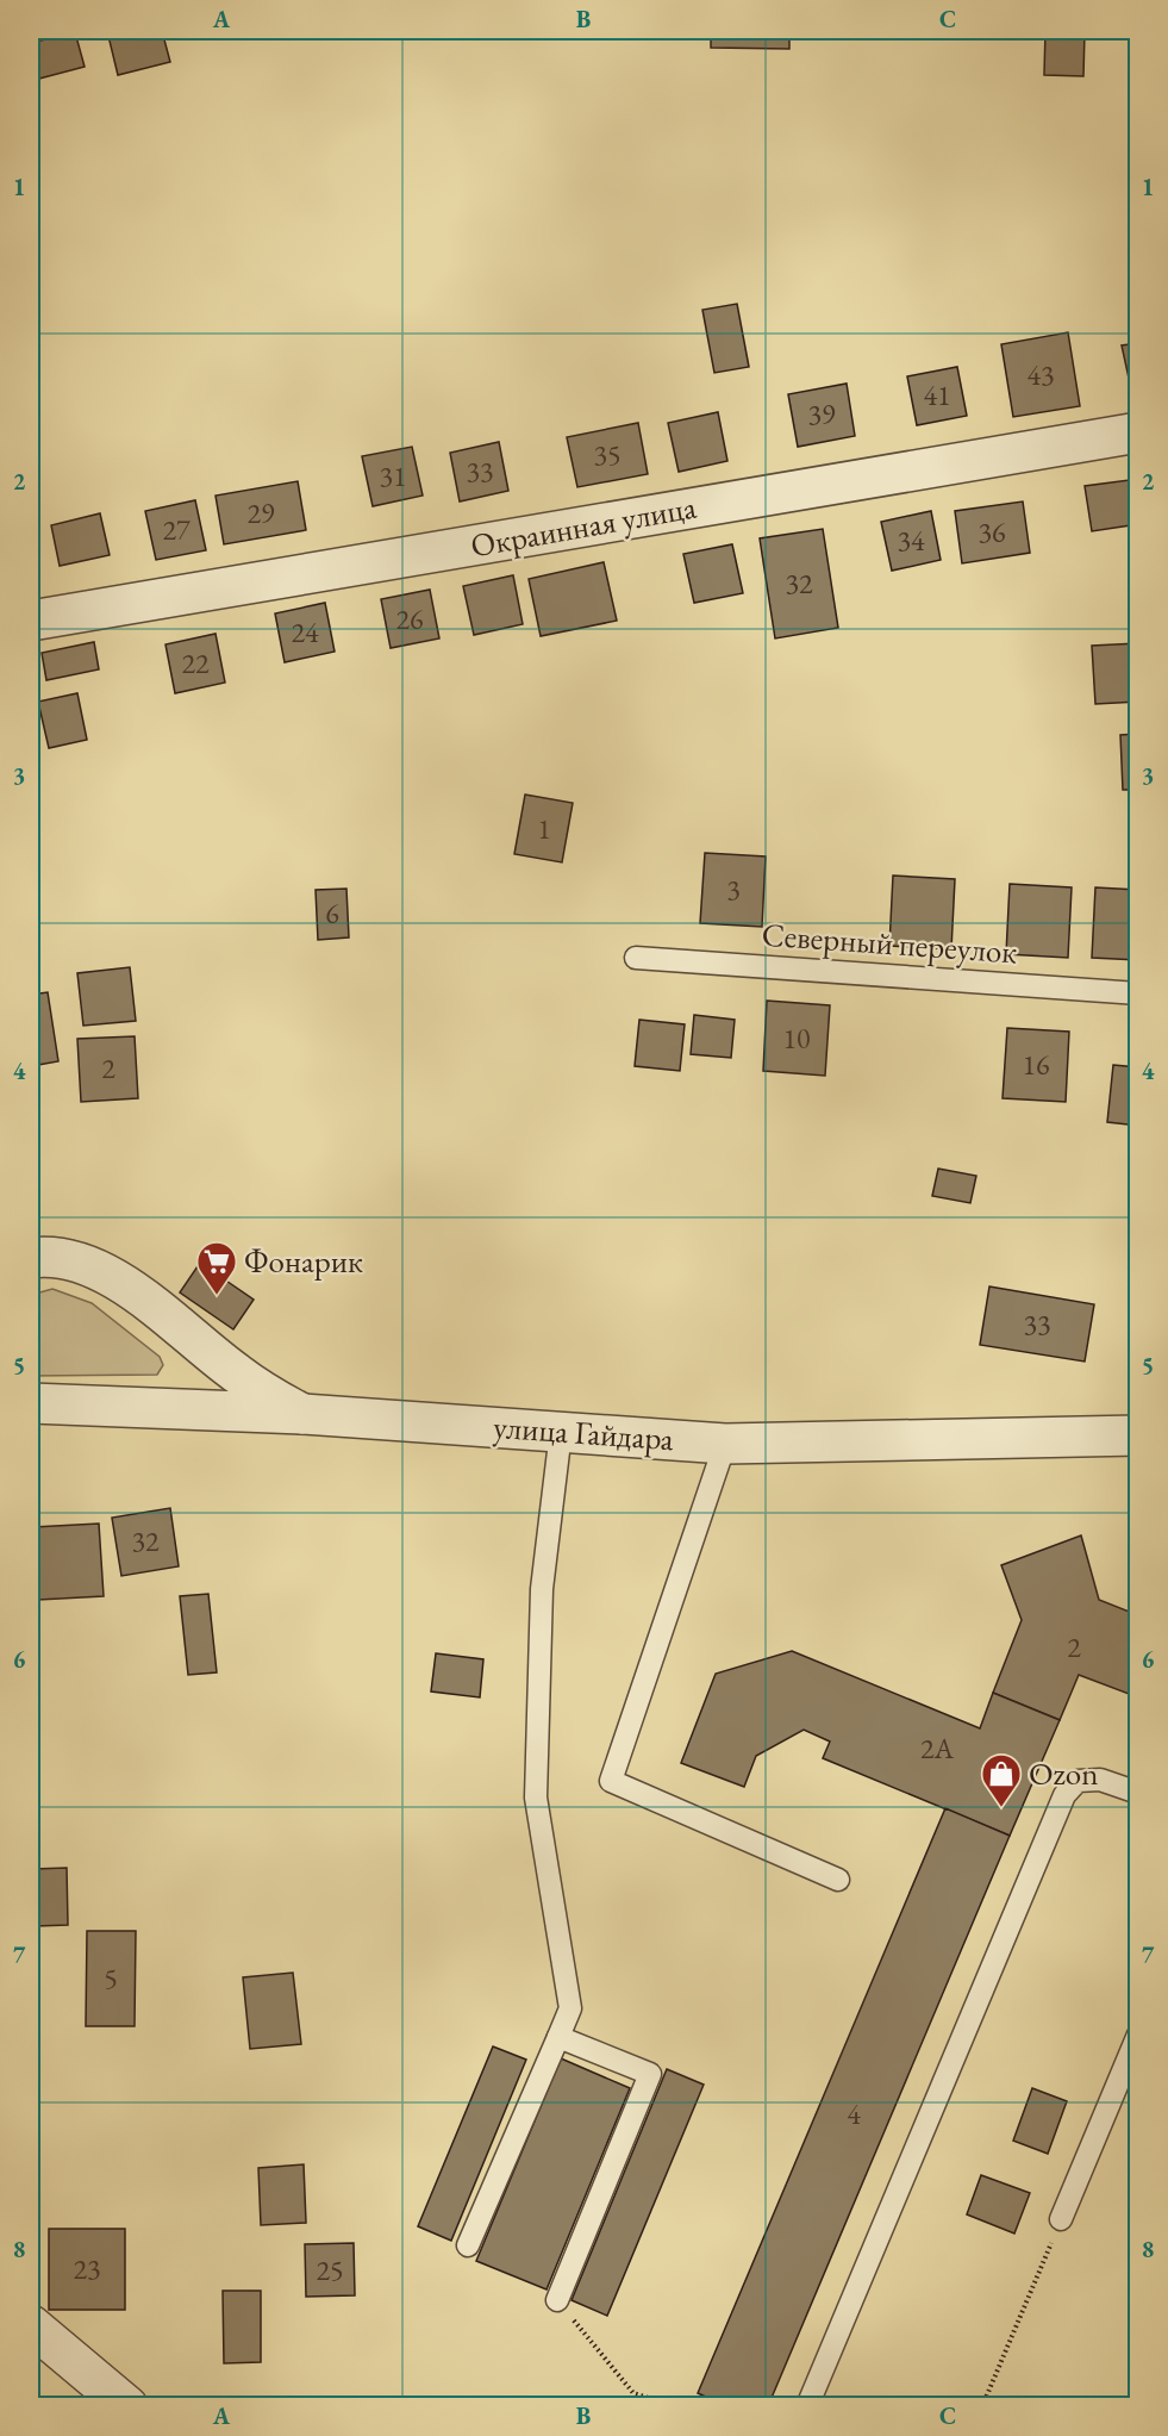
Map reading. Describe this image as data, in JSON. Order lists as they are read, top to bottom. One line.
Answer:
{"streets":{"street":["Окраинная улица","улица Гайдара"],"lane":["Северный переулок"]},"places":{"supermarket":["Фонарик"],"shop":["Ozon"]},"house_numbers":["43","41","39","35","33","31","29","27","36","34","32","26","24","22","1","3","6","10","16","2","33","32","2","2А","5","4","23","25"],"grid":{"columns":["A","B","C"],"rows":["1","2","3","4","5","6","7","8"]}}
